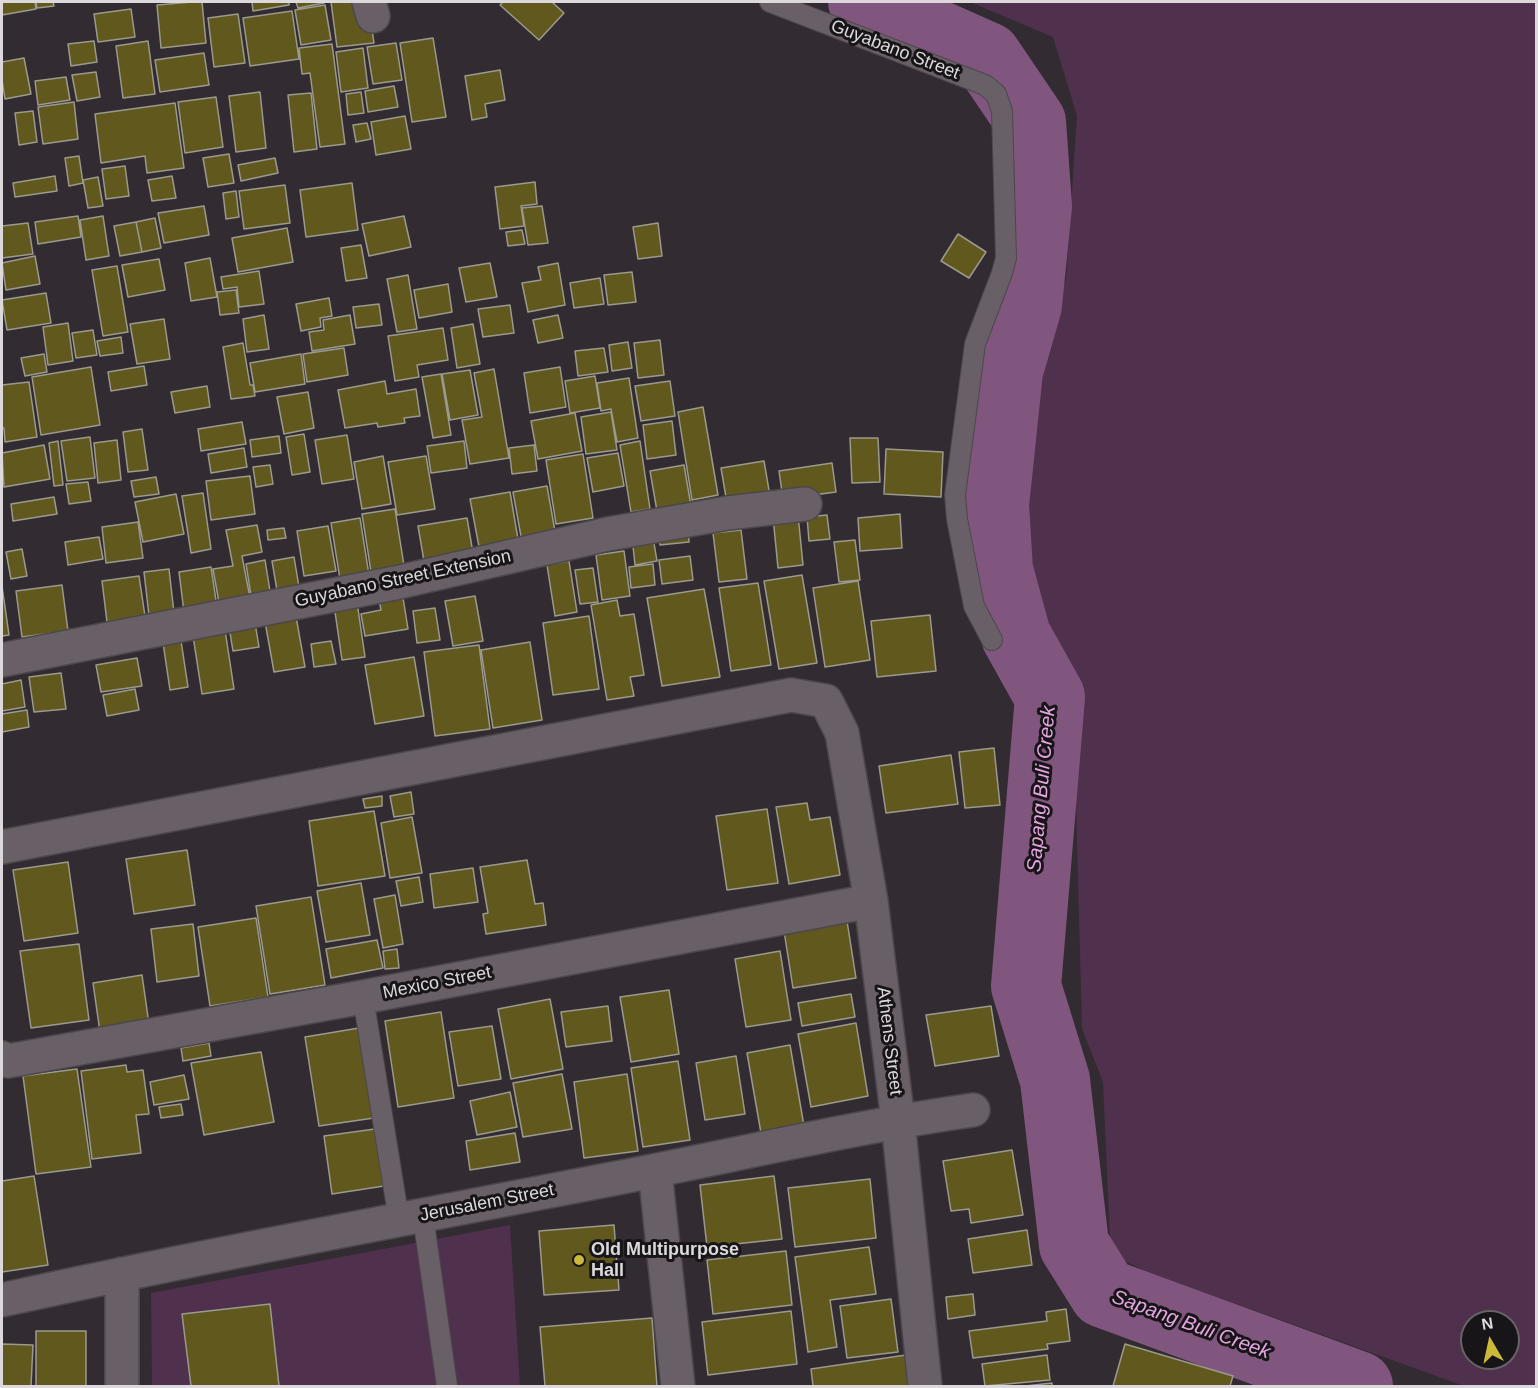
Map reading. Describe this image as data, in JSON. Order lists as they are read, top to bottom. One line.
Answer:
{"streets":{"street":["Guyabano Street Extension","Mexico Street","Athens Street","Jerusalem Street"],"lane":["Guyabano Street"]},"crossings":[["Mexico Street","Athens Street"],["Athens Street","Jerusalem Street"]],"water":["Sapang Buli Creek"],"places":["Old Multipurpose Hall"],"north":"top"}
